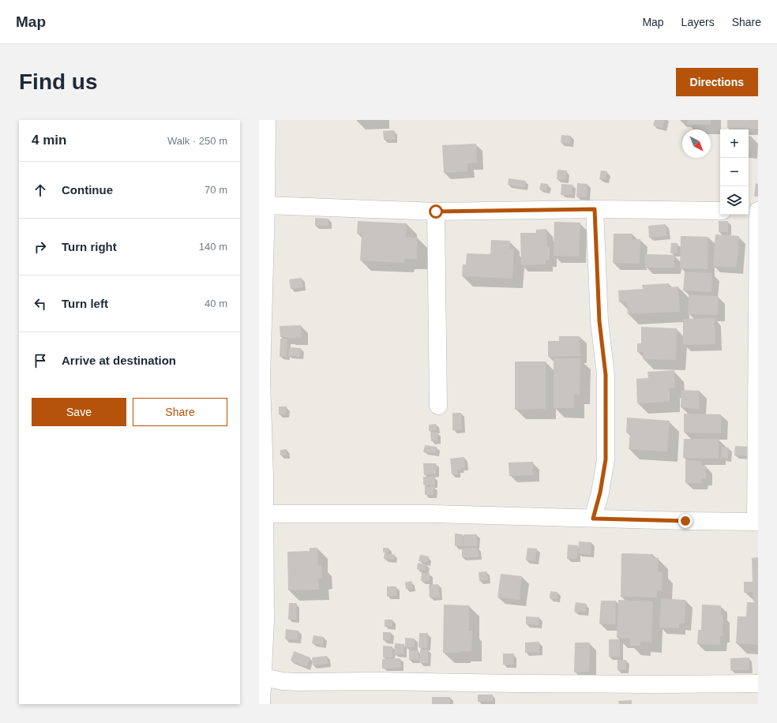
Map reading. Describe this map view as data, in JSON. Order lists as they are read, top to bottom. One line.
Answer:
{"north":"bottom right","page":{"header":"Map","nav":["Map","Layers","Share"],"buttons":["Directions",["Save","Share"]],"title":"Find us","heading":["4 min","Walk · 250 m"],"map_buttons":["+","−"],"list":[["Continue","70 m"],["Turn right","140 m"],["Turn left","40 m"],"Arrive at destination"]}}
